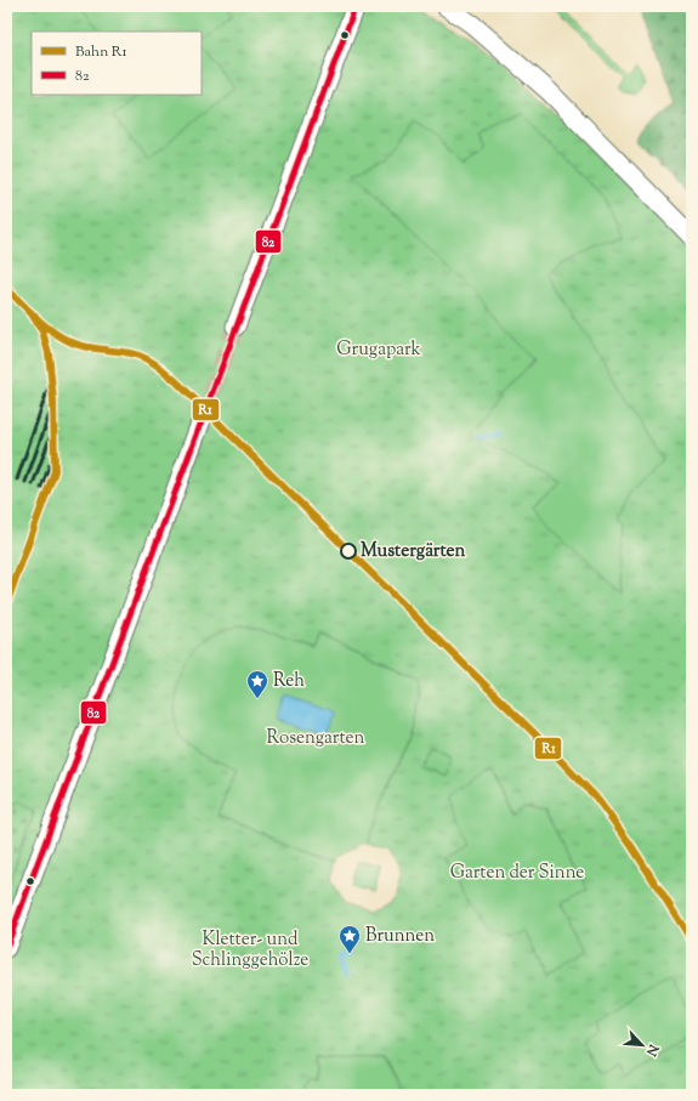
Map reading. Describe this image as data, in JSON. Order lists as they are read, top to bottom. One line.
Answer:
{"parks":["Grugapark","Rosengarten","Garten der Sinne","Kletter- und Schlinggehölze"],"places":{"other":["Mustergärten"],"place":["Reh","Brunnen"]},"lines":["transit line 82","rail line R1"],"legend":["Bahn R1","82"],"north":"bottom right"}
